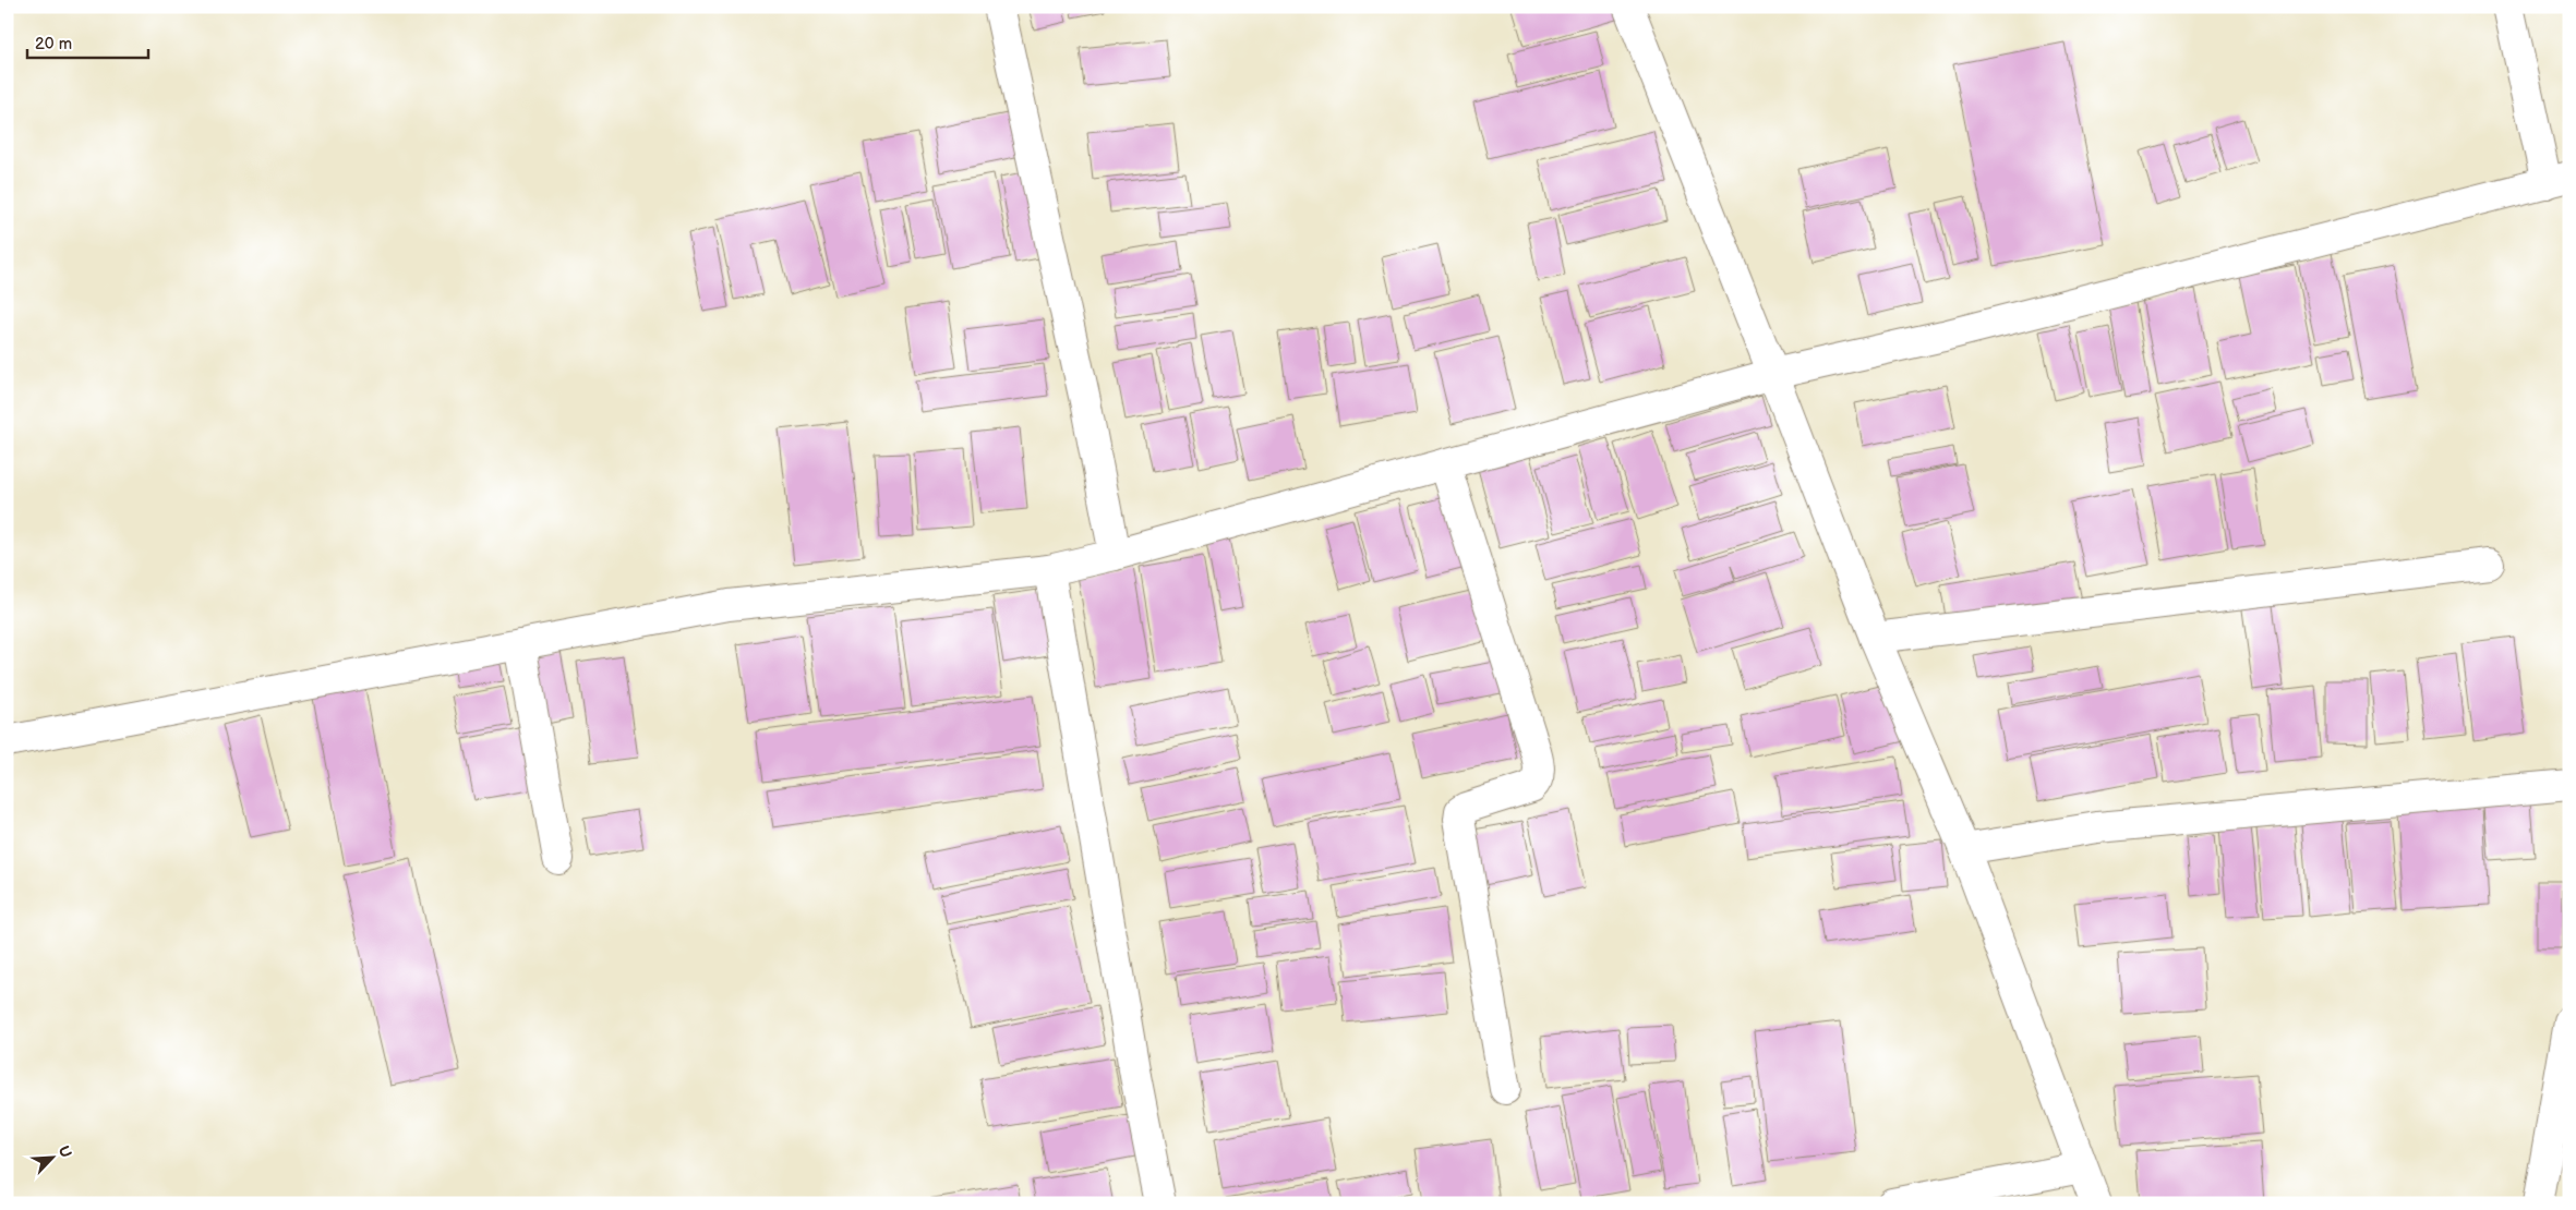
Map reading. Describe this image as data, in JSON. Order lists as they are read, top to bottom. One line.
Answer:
{"scale_bar":"20 m","north":"top right"}
